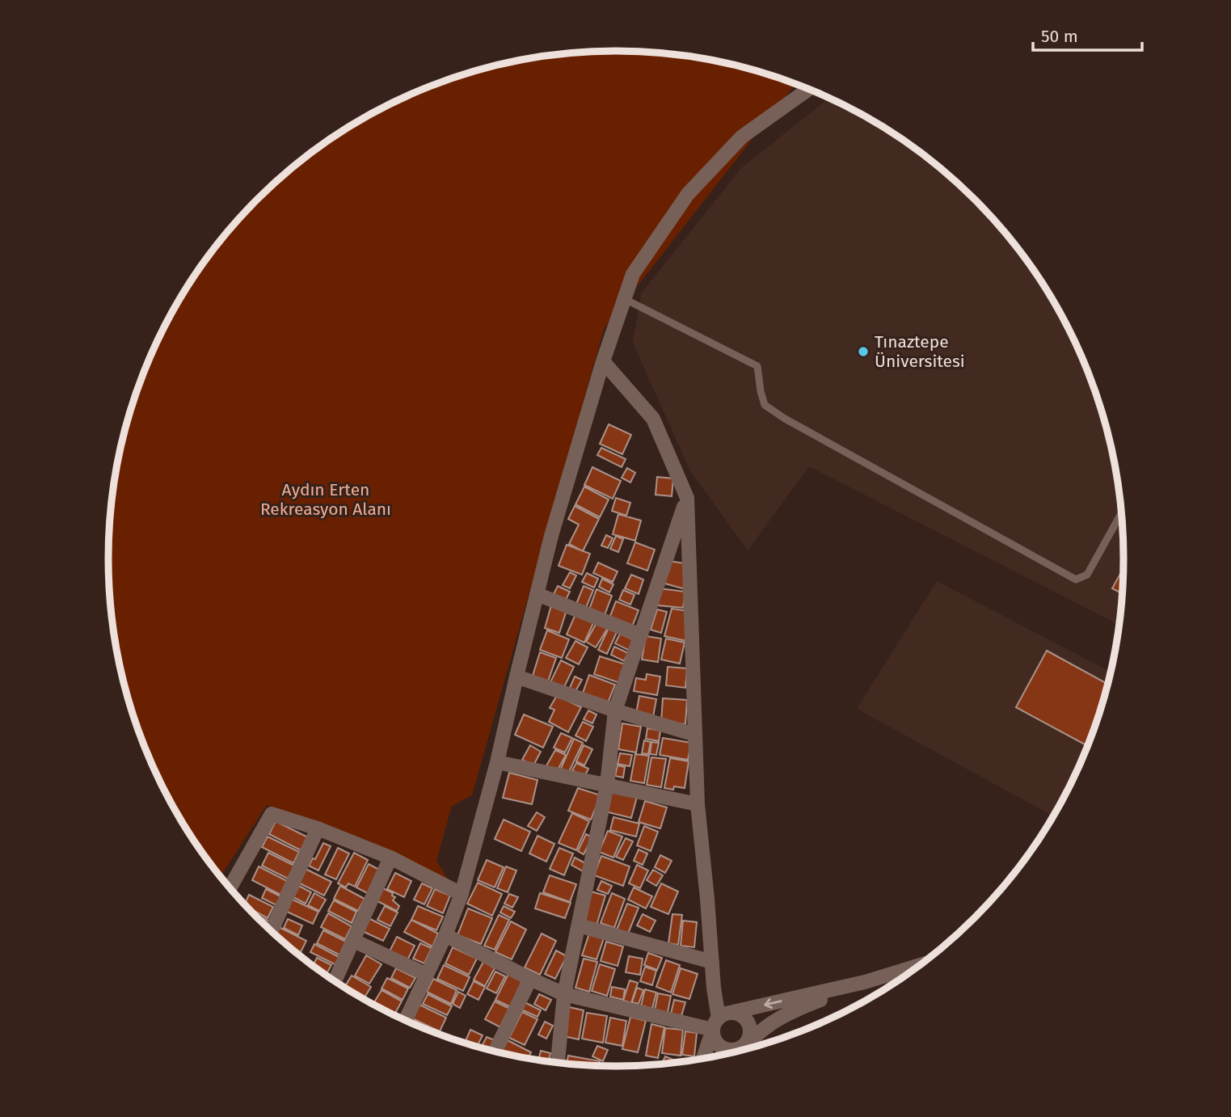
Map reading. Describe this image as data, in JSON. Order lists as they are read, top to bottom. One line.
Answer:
{"parks":["Aydın Erten Rekreasyon Alanı"],"places":["Tınaztepe Üniversitesi"],"scale_bar":"50 m"}
